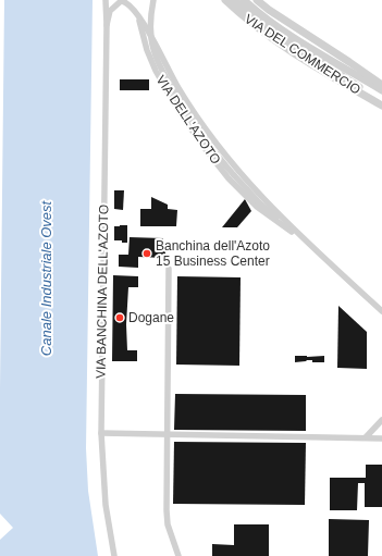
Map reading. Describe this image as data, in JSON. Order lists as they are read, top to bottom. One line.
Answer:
{"streets":{"street":["VIA DEL COMMERCIO","VIA DELL'AZOTO","VIA BANCHINA DELL'AZOTO"]},"water":["Canale Industriale Ovest"],"places":["Banchina dell'Azoto 15 Business Center","Dogane"]}
